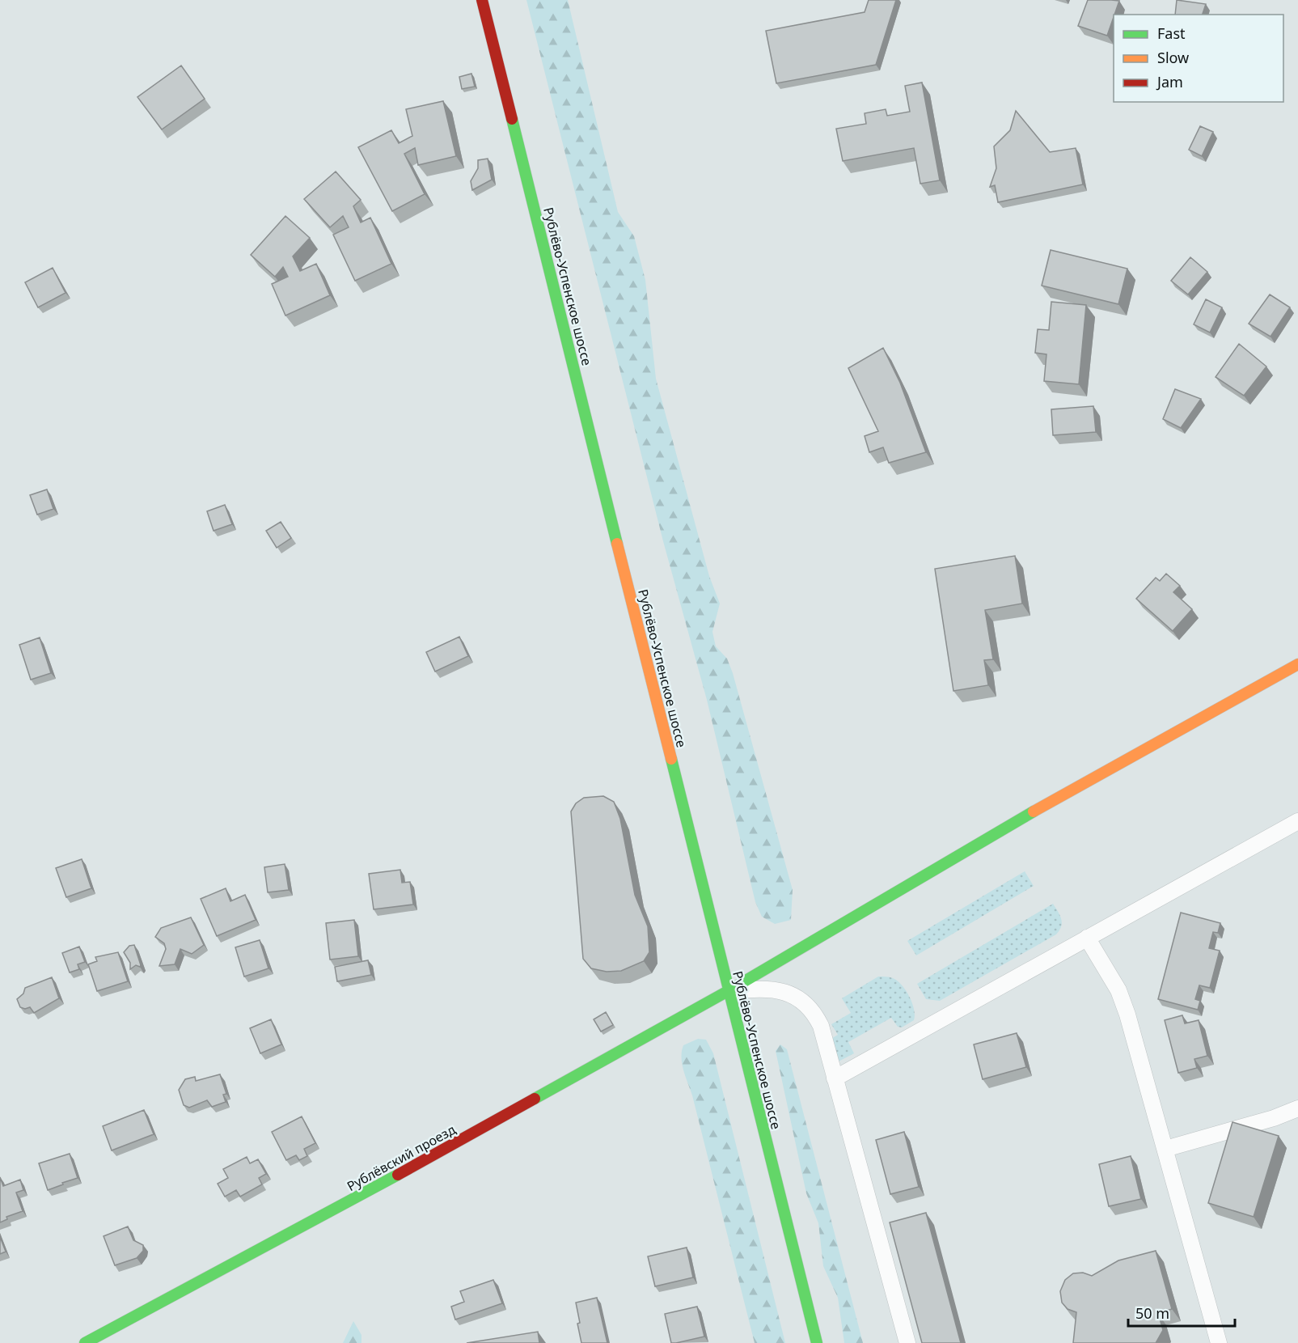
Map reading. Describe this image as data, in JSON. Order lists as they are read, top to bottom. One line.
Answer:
{"streets":{"street":["Рублёво-Успенское шоссе","Рублёвский проезд"]},"crossings":[["Рублёво-Успенское шоссе","Рублёвский проезд"]],"legend":["Fast","Slow","Jam"],"scale_bar":"50 m"}
